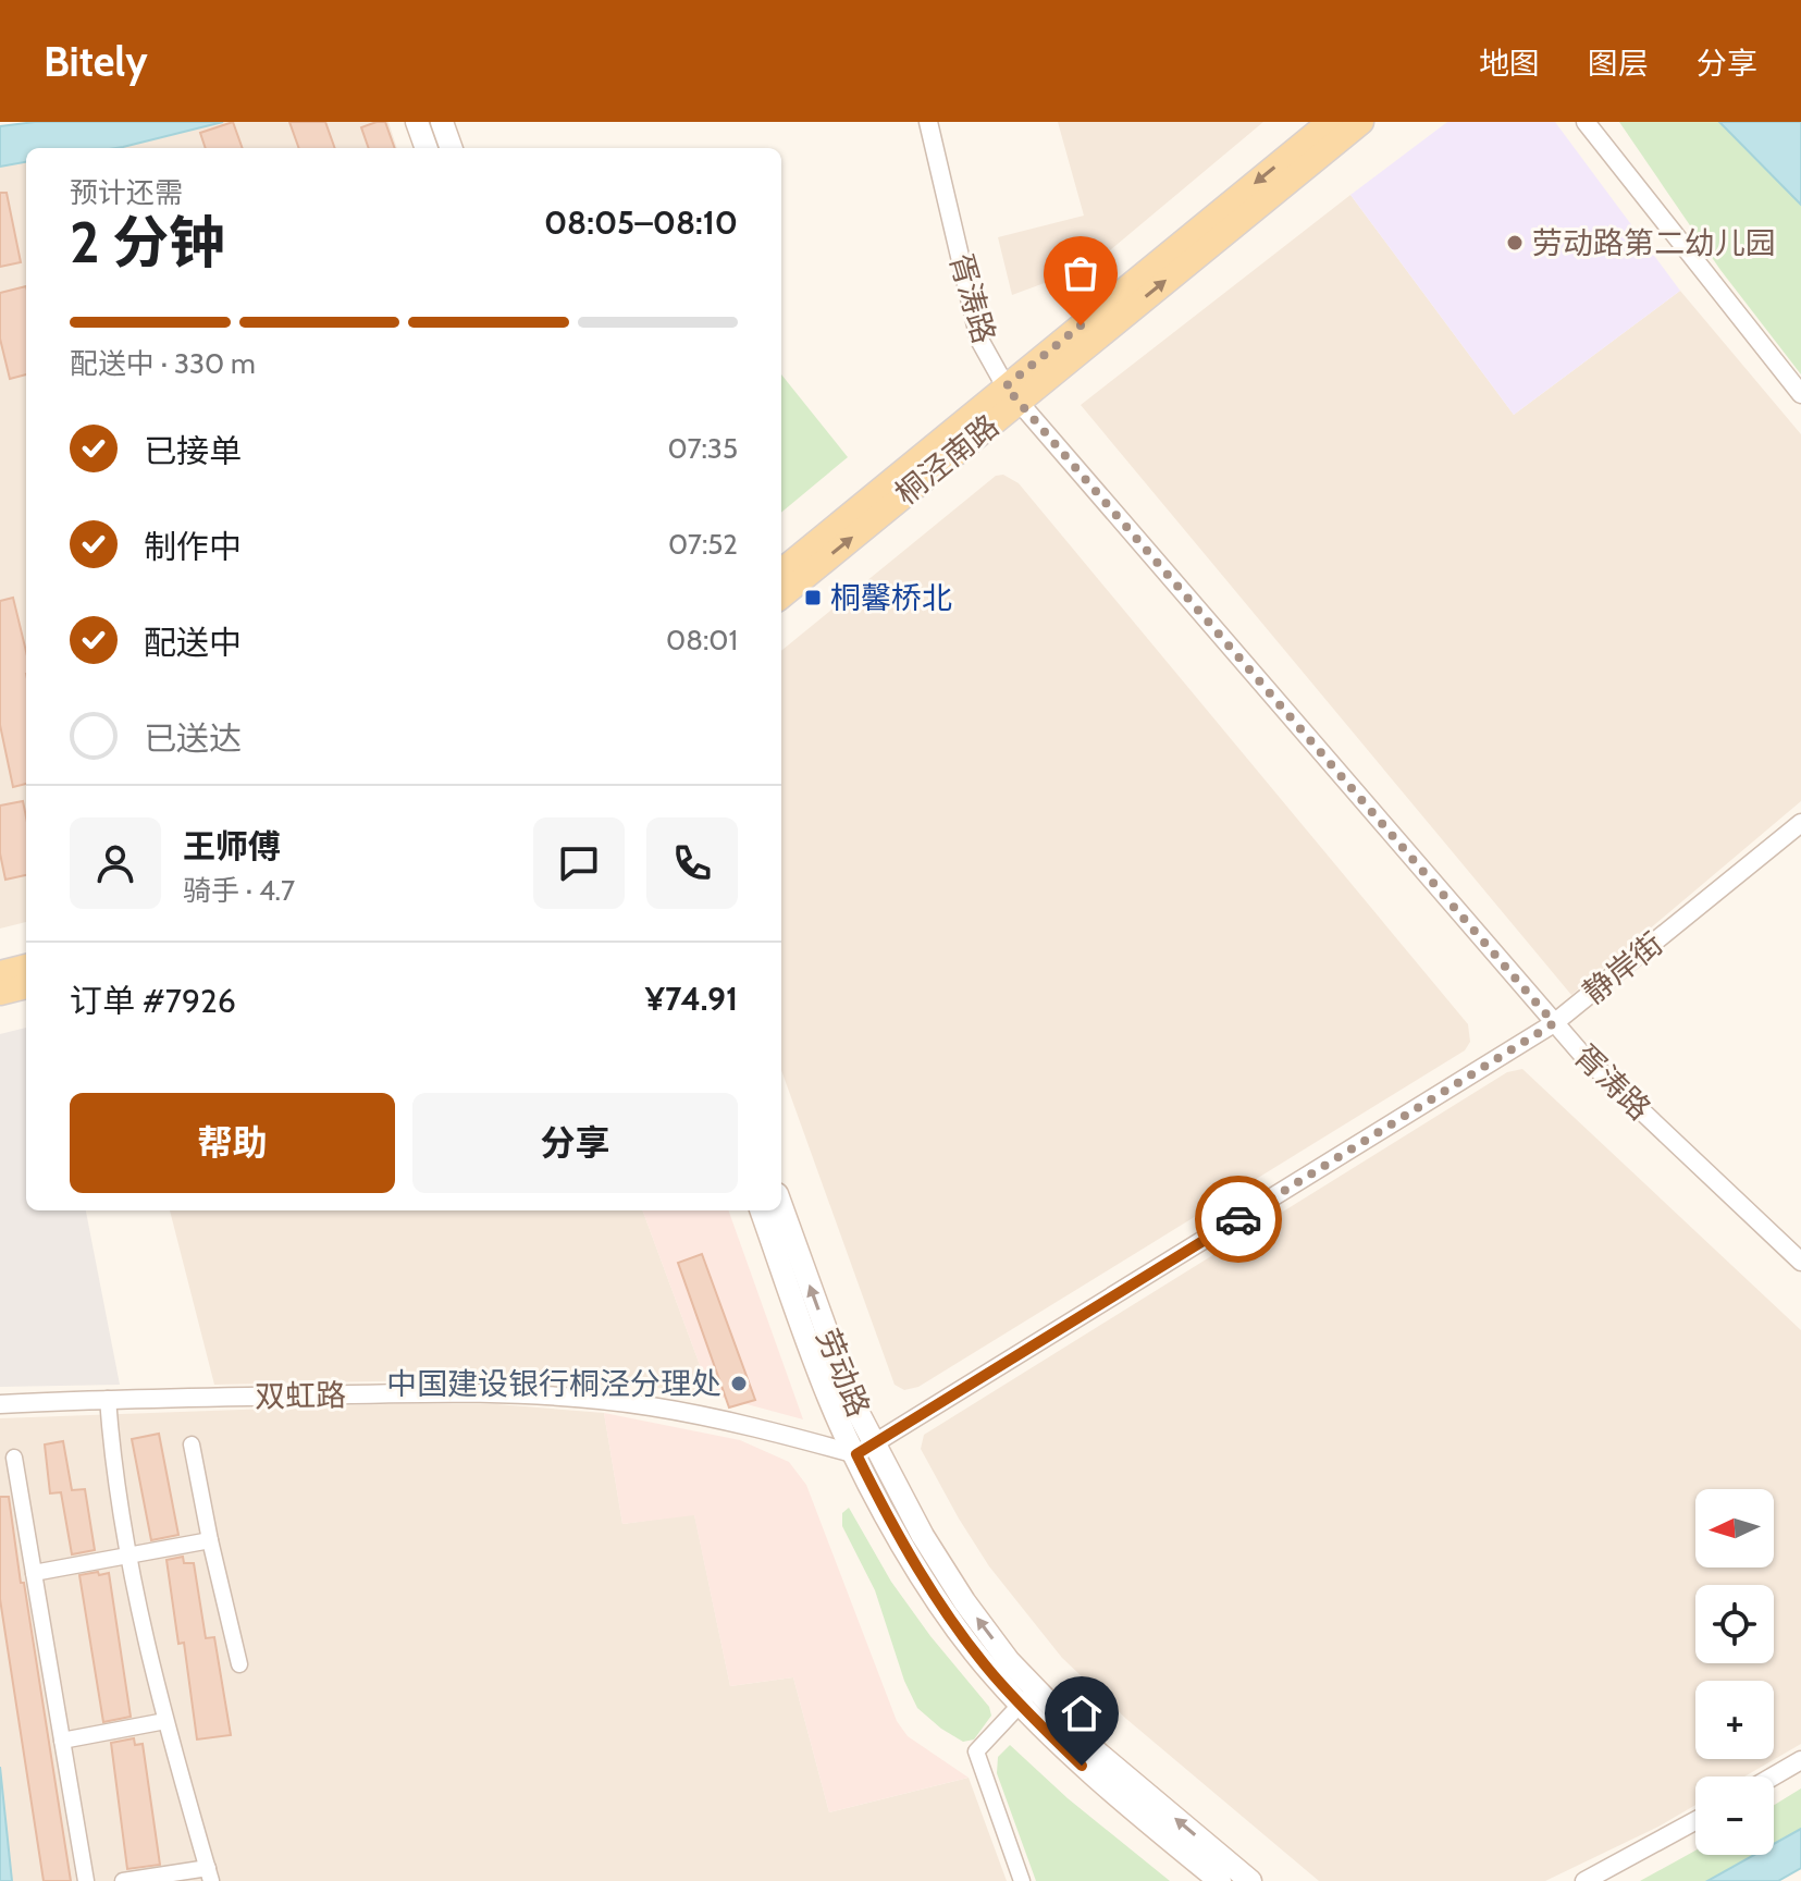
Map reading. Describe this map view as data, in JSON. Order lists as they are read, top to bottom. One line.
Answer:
{"streets":{"main road":["桐泾南路","劳动路"],"street":["胥涛路","静岸街","双虹路"]},"crossings":[["胥涛路","桐泾南路"],["胥涛路","静岸街"],["静岸街","劳动路"],["静岸街","双虹路"],["劳动路","双虹路"]],"places":{"other":["劳动路第二幼儿园","中国建设银行桐泾分理处"],"transit":["桐馨桥北"]},"north":"left","page":{"header":"Bitely","nav":["地图","图层","分享"],"heading":["2 分钟","预计还需","08:05–08:10"],"panel":["王师傅","骑手 · 4.7","订单 #7926","¥74.91"],"bar":"配送中 · 330 m","list":[["已接单","07:35"],["制作中","07:52"],["配送中","08:01"],"已送达"],"buttons":["帮助","分享"],"map_buttons":["+","−"]}}
